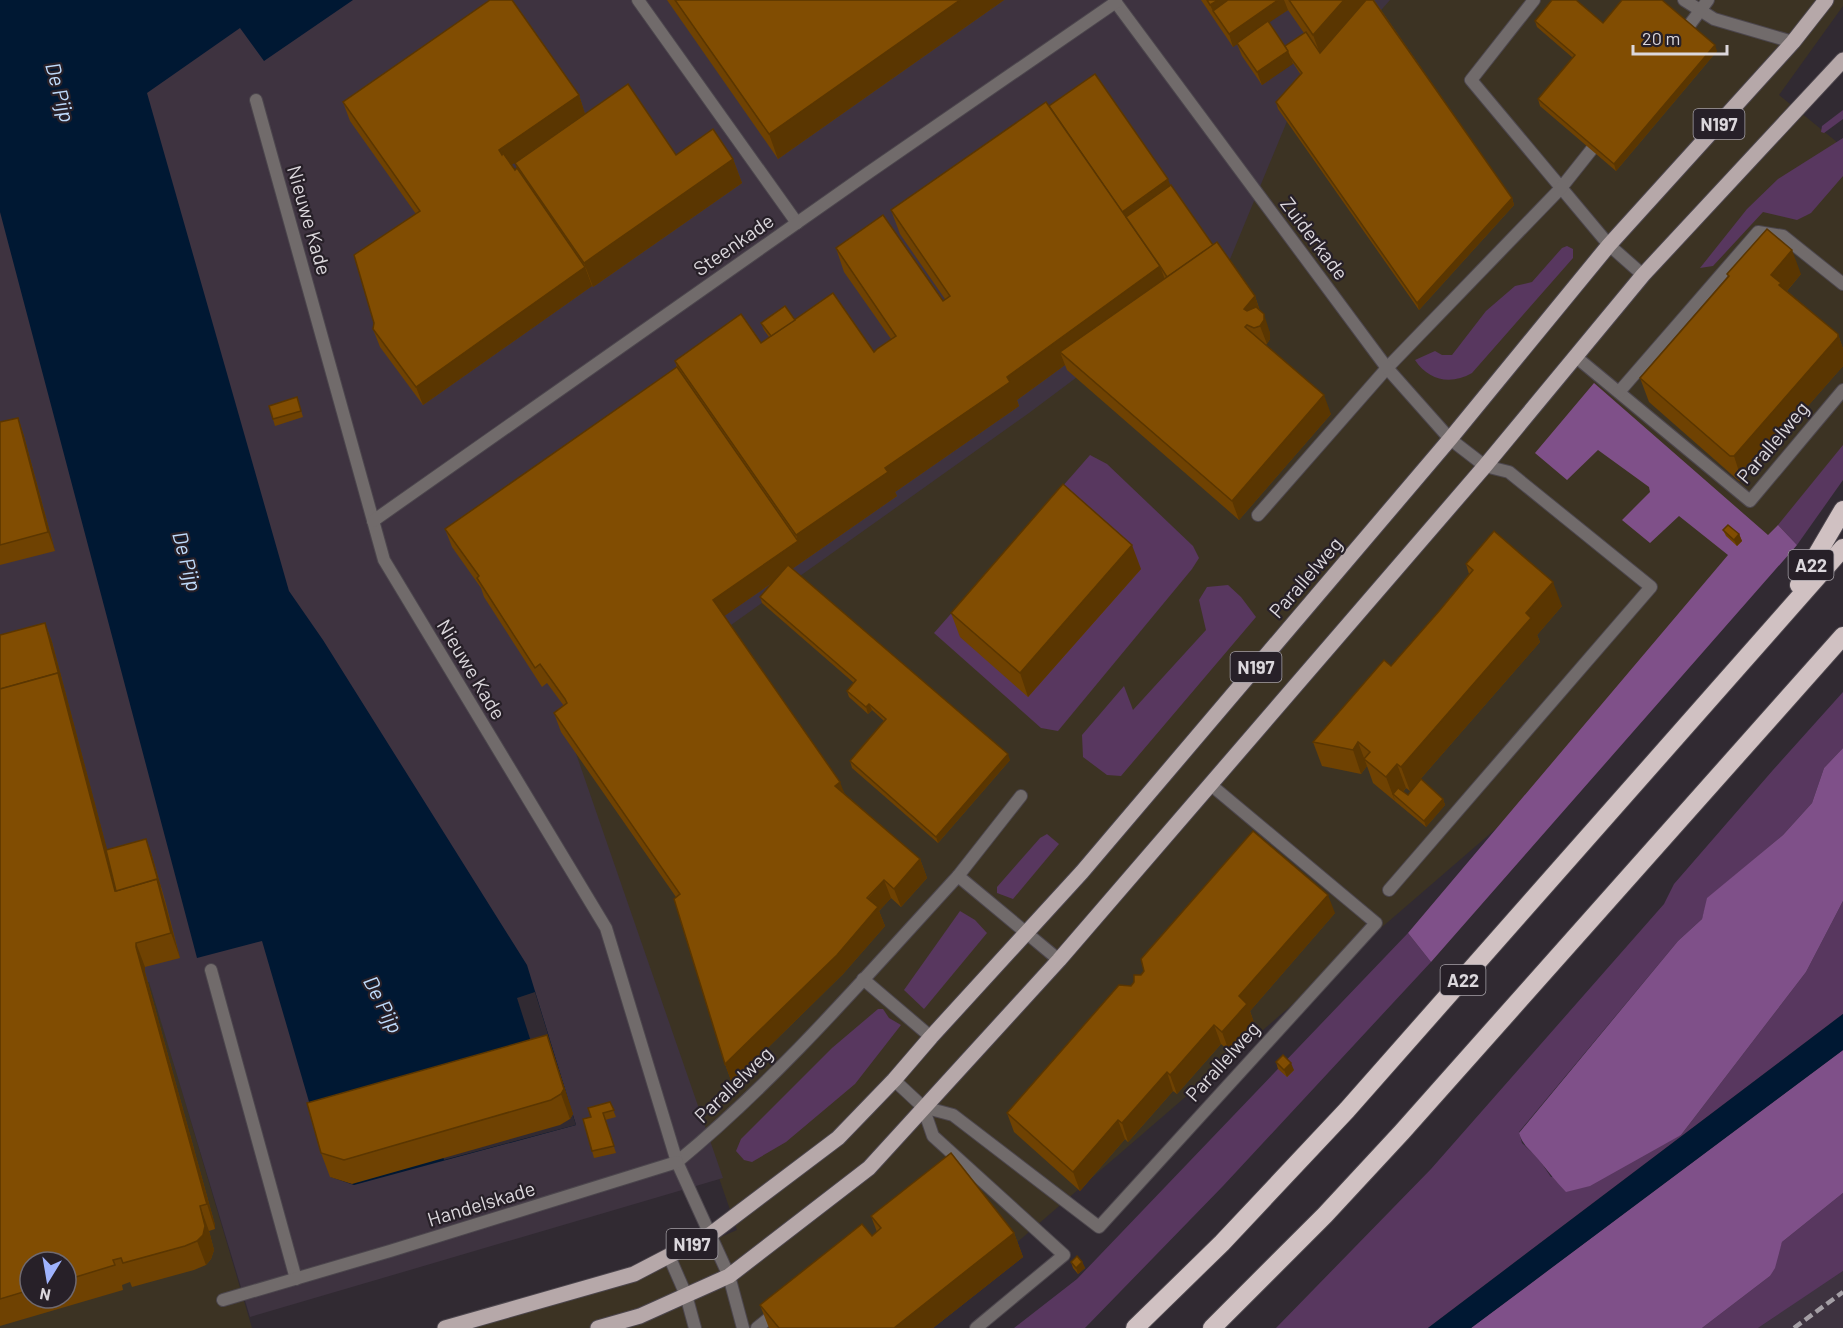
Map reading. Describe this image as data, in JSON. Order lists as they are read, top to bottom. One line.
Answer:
{"streets":{"highway":["A22"],"main road":["N197","Parallelweg"],"street":["Nieuwe Kade","Zuiderkade","Steenkade","Handelskade"]},"crossings":[["N197","Zuiderkade"],["N197","Parallelweg"],["Nieuwe Kade","Steenkade"],["Nieuwe Kade","Parallelweg"],["Nieuwe Kade","Handelskade"],["Zuiderkade","Steenkade"],["Zuiderkade","Parallelweg"],["Parallelweg","Handelskade"]],"water":["De Pijp"],"scale_bar":"20 m","north":"bottom"}
